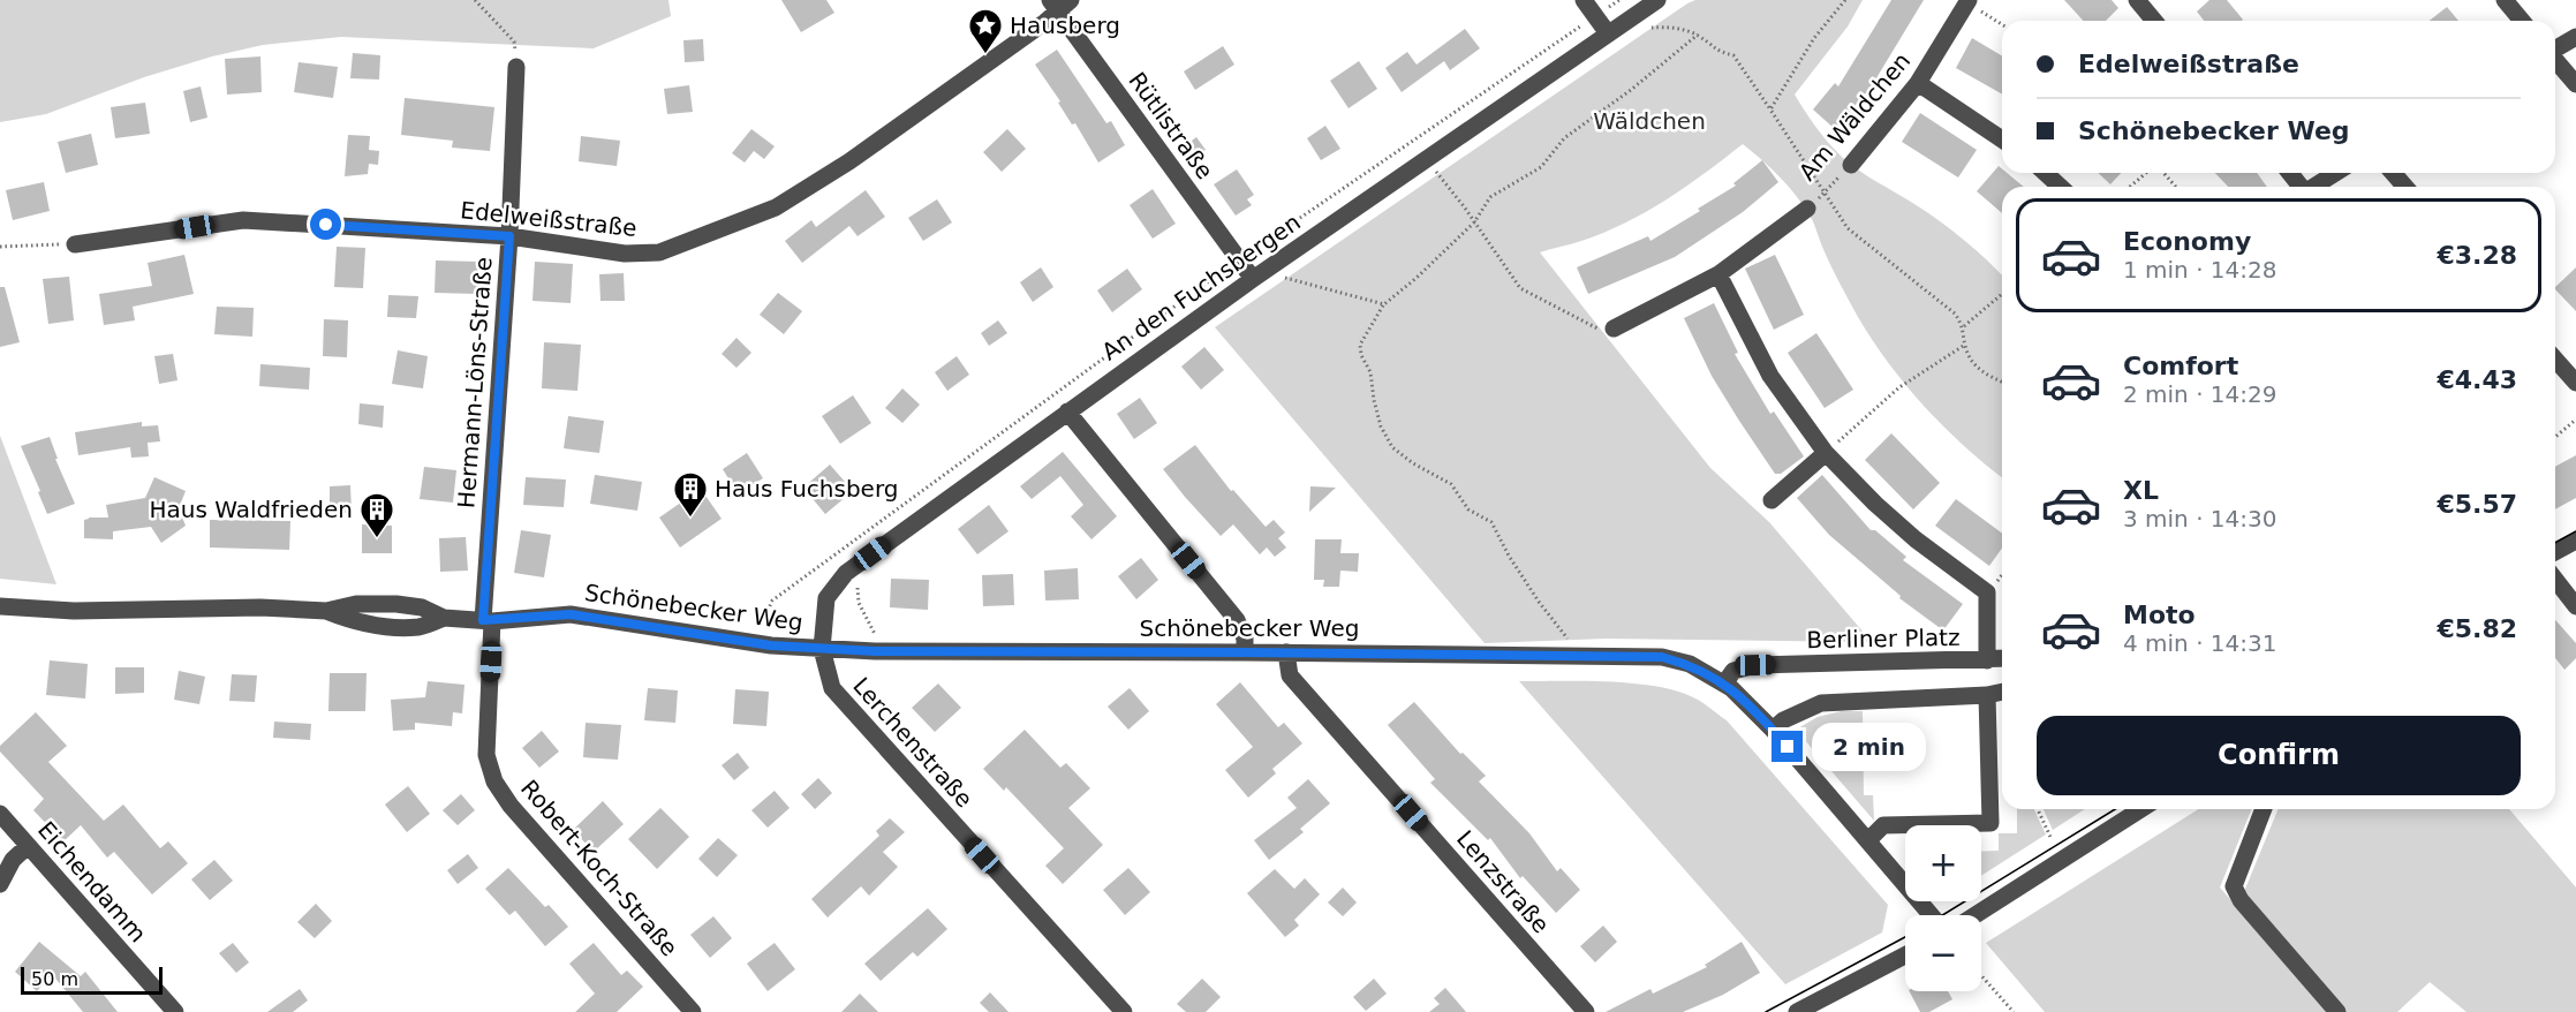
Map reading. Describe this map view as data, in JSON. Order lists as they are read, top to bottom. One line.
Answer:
{"streets":{"street":["Am Wäldchen","Rütlistraße","Edelweißstraße","An den Fuchsbergen","Hermann-Löns-Straße","Schönebecker Weg","Berliner Platz","Lerchenstraße","Robert-Koch-Straße","Eichendamm","Lenzstraße"]},"crossings":[["Rütlistraße","Edelweißstraße"],["Rütlistraße","An den Fuchsbergen"],["Edelweißstraße","Hermann-Löns-Straße"],["An den Fuchsbergen","Schönebecker Weg"],["An den Fuchsbergen","Lerchenstraße"],["Hermann-Löns-Straße","Schönebecker Weg"],["Hermann-Löns-Straße","Robert-Koch-Straße"],["Schönebecker Weg","Berliner Platz"],["Schönebecker Weg","Lerchenstraße"],["Schönebecker Weg","Robert-Koch-Straße"],["Schönebecker Weg","Lenzstraße"]],"parks":["Wäldchen"],"places":{"place":["Hausberg"],"building":["Haus Fuchsberg","Haus Waldfrieden"]},"scale_bar":"50 m","page":{"banner":["Edelweißstraße","Schönebecker Weg"],"list":[{"name":"Economy","note":"1 min · 14:28","value":"€3.28"},{"name":"Comfort","note":"2 min · 14:29","value":"€4.43"},{"name":"XL","note":"3 min · 14:30","value":"€5.57"},{"name":"Moto","note":"4 min · 14:31","value":"€5.82"}],"buttons":"Confirm","bubble":"2 min","map_buttons":["+","−"],"scale":"50 m"}}
